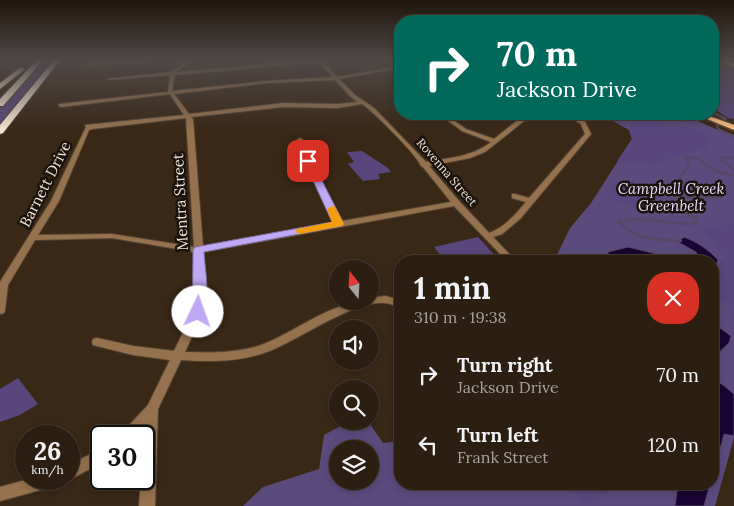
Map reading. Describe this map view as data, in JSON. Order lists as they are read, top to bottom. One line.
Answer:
{"streets":{"street":["Rovenna Street","Barnett Drive","Mentra Street"]},"crossings":[["Barnett Drive","Mentra Street"]],"parks":["Campbell Creek Greenbelt"],"north":"top","page":{"turn":["70 m","Jackson Drive"],"heading":["1 min","310 m · 19:38"],"list":[{"name":"Turn right","note":"Jackson Drive","value":"70 m"},{"name":"Turn left","note":"Frank Street","value":"120 m"}],"speed":"26 km/h","limit":"30"}}
